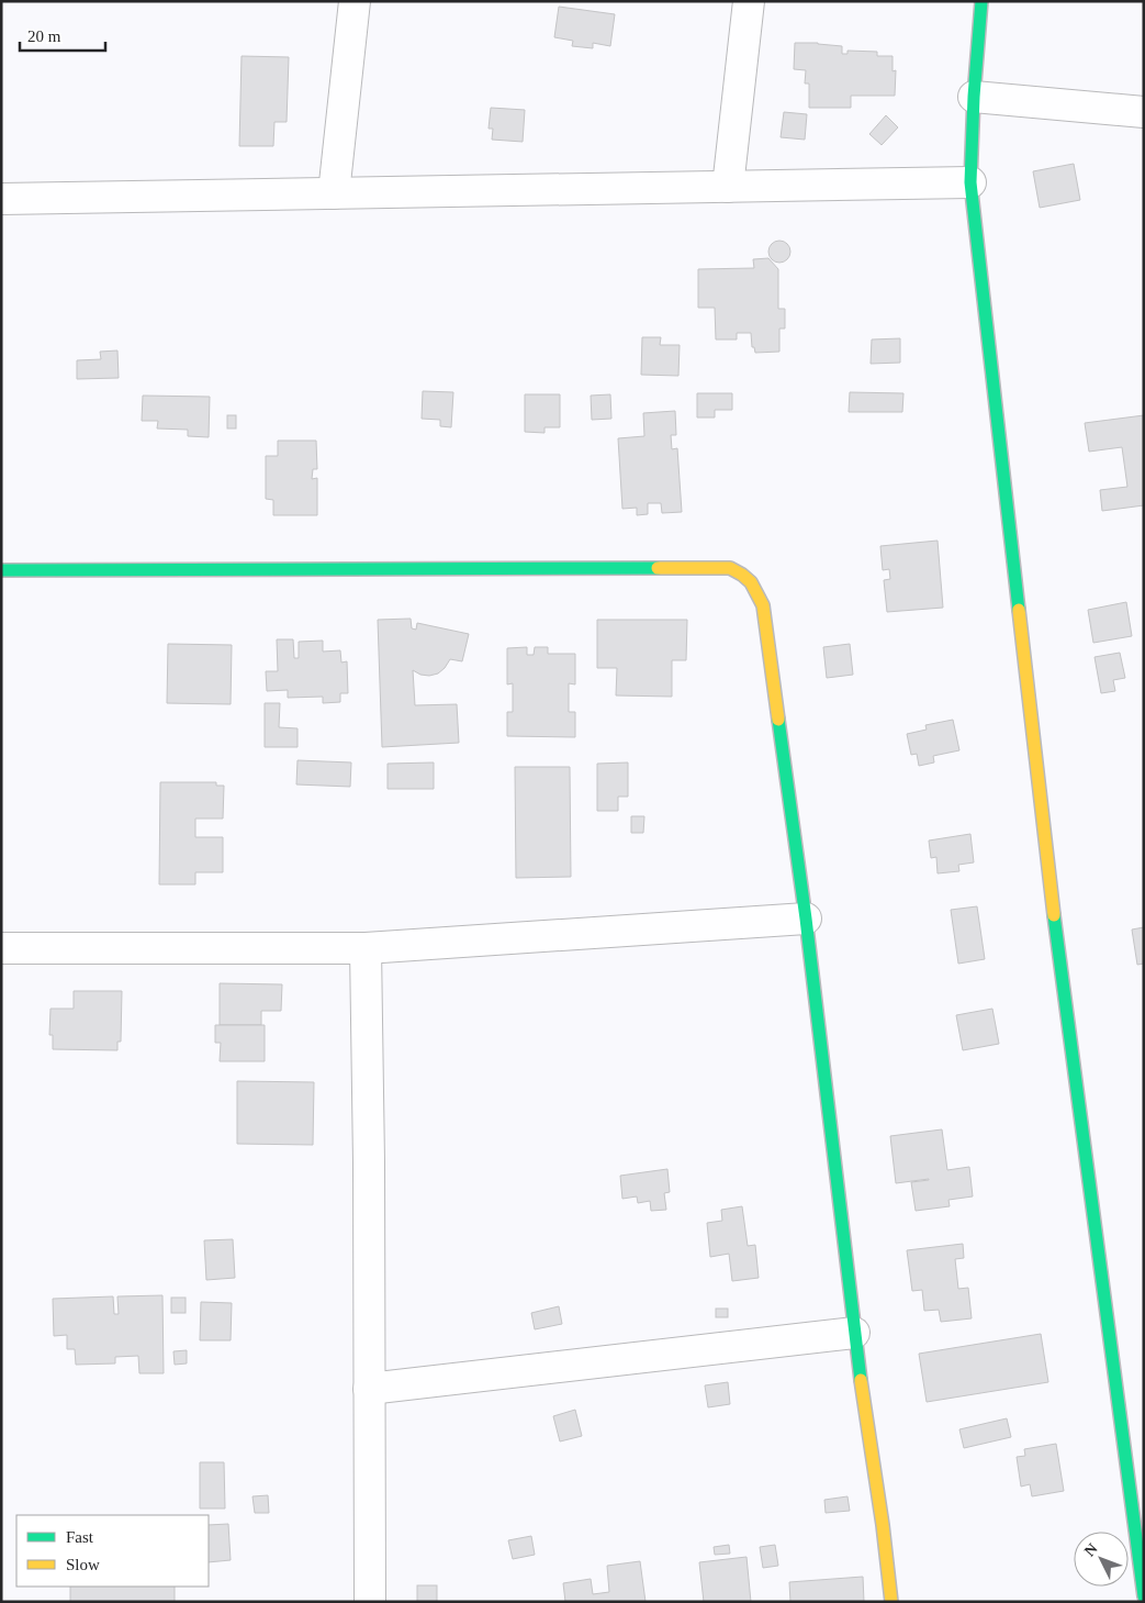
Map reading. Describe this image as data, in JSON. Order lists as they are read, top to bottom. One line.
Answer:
{"legend":["Fast","Slow"],"scale_bar":"20 m","north":"top left"}
